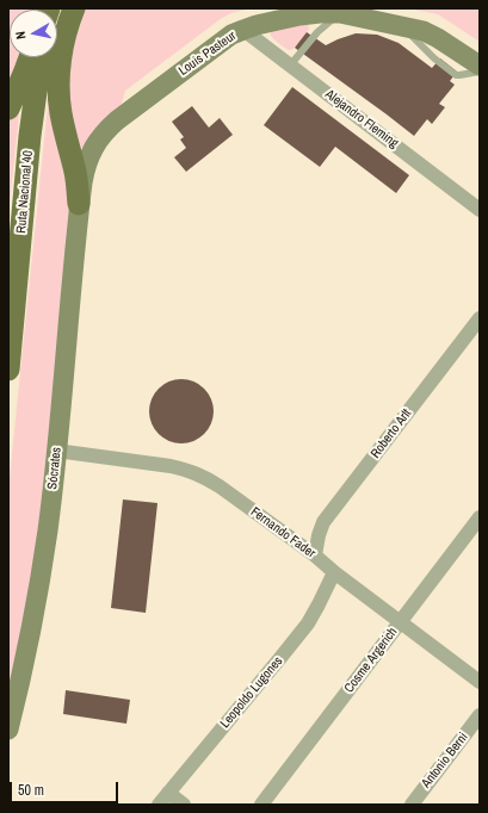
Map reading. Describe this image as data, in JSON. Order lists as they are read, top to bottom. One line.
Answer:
{"streets":{"main road":["Ruta Nacional 40"],"street":["Louis Pasteur","Alejandro Fleming","Roberto Arlt","Sócrates","Fernando Fader","Cosme Argerich","Leopoldo Lugones","Antonio Berni"]},"crossings":[["Louis Pasteur","Alejandro Fleming"],["Louis Pasteur","Sócrates"],["Roberto Arlt","Fernando Fader"],["Sócrates","Fernando Fader"],["Fernando Fader","Cosme Argerich"],["Fernando Fader","Leopoldo Lugones"]],"scale_bar":"50 m","north":"left"}
